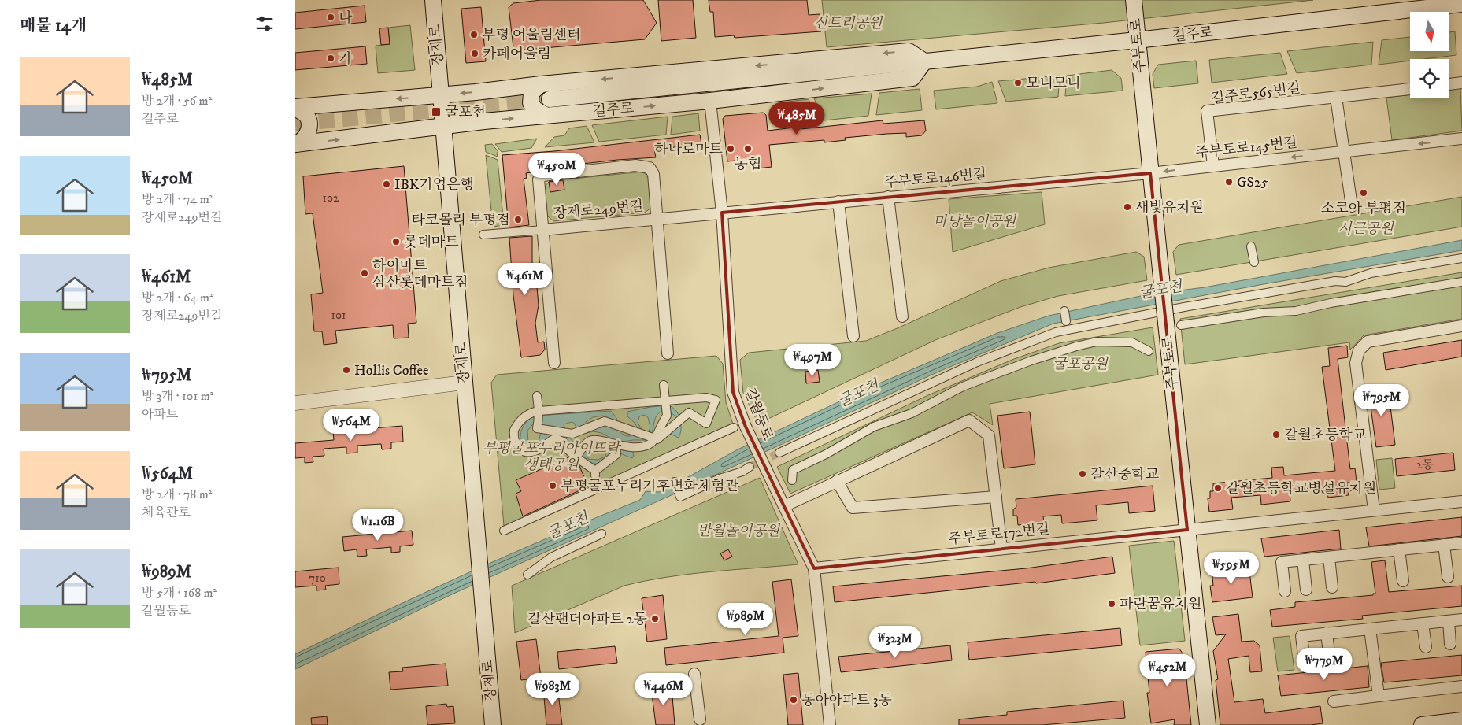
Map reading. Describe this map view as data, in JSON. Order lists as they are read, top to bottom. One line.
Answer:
{"streets":{"main road":["길주로","장제로","주부토로"],"street":["길주로565번길","주부토로145번길","주부토로146번길","장제로249번길","갈월동로","주부토로172번길"]},"crossings":[["길주로","장제로"],["길주로","주부토로"],["길주로","갈월동로"],["주부토로","주부토로145번길"],["주부토로","주부토로146번길"],["주부토로","주부토로172번길"],["길주로565번길","주부토로145번길"],["주부토로145번길","주부토로146번길"],["주부토로146번길","장제로249번길"],["주부토로146번길","갈월동로"],["장제로249번길","갈월동로"],["갈월동로","주부토로172번길"]],"one_way":["주부토로145번길"],"water":["굴포천"],"parks":["신트리공원","마당놀이공원","사근공원","굴포공원","부평굴포누리아이뜨락 생태공원","반월놀이공원"],"places":{"other":["나","부평 어울림센터","카페어울림","가","모니모니","하나로마트","농협","GS25","IBK기업은행","소코아 부평점","새빛유치원","타코몰리 부평점","롯데마트","하이마트 삼산롯데마트점","Hollis Coffee","갈월초등학교","갈산중학교","부평굴포누리기후변화체험관","갈월초등학교병설유치원","파란꿈유치원","갈산팬더아파트 2동","동아아파트 3동"],"transit":["굴포천"]},"house_numbers":["102","101","2동","710"],"north":"bottom","page":{"heading":"매물 14개","list":[{"name":"₩485M","note":"방 2개 · 56 m² · 길주로"},{"name":"₩450M","note":"방 2개 · 74 m² · 장제로249번길"},{"name":"₩461M","note":"방 2개 · 64 m² · 장제로249번길"},{"name":"₩795M","note":"방 3개 · 101 m² · 아파트"},{"name":"₩564M","note":"방 2개 · 78 m² · 체육관로"},{"name":"₩989M","note":"방 5개 · 168 m² · 갈월동로"}],"price":["₩485M","₩450M","₩461M","₩497M","₩795M","₩564M","₩1.16B","₩595M","₩989M","₩323M","₩779M","₩452M","₩983M","₩446M"]}}
